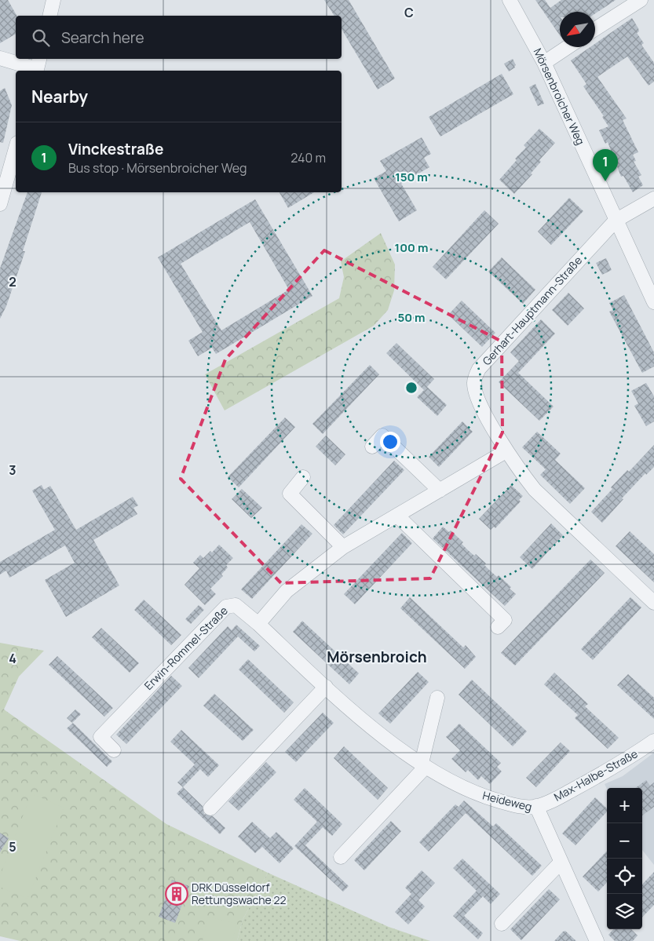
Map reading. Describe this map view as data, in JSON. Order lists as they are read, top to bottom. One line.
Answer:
{"streets":{"street":["Mörsenbroicher Weg","Gerhart-Hauptmann-Straße","Erwin-Rommel-Straße","Max-Halbe-Straße","Heideweg"]},"crossings":[["Mörsenbroicher Weg","Gerhart-Hauptmann-Straße"],["Erwin-Rommel-Straße","Heideweg"],["Max-Halbe-Straße","Heideweg"]],"districts":["Mörsenbroich"],"places":{"building":["DRK Düsseldorf Rettungswache 22"]},"north":"bottom left","page":{"search":"Search here","heading":"Nearby","list":[{"mark":"1","name":"Vinckestraße","note":"Bus stop · Mörsenbroicher Weg","value":"240 m"}],"pins":"1","map_buttons":["+","−"]},"grid":{"columns":["C"],"rows":["2","3","4","5"]},"rings":["150 m","100 m","50 m"]}
